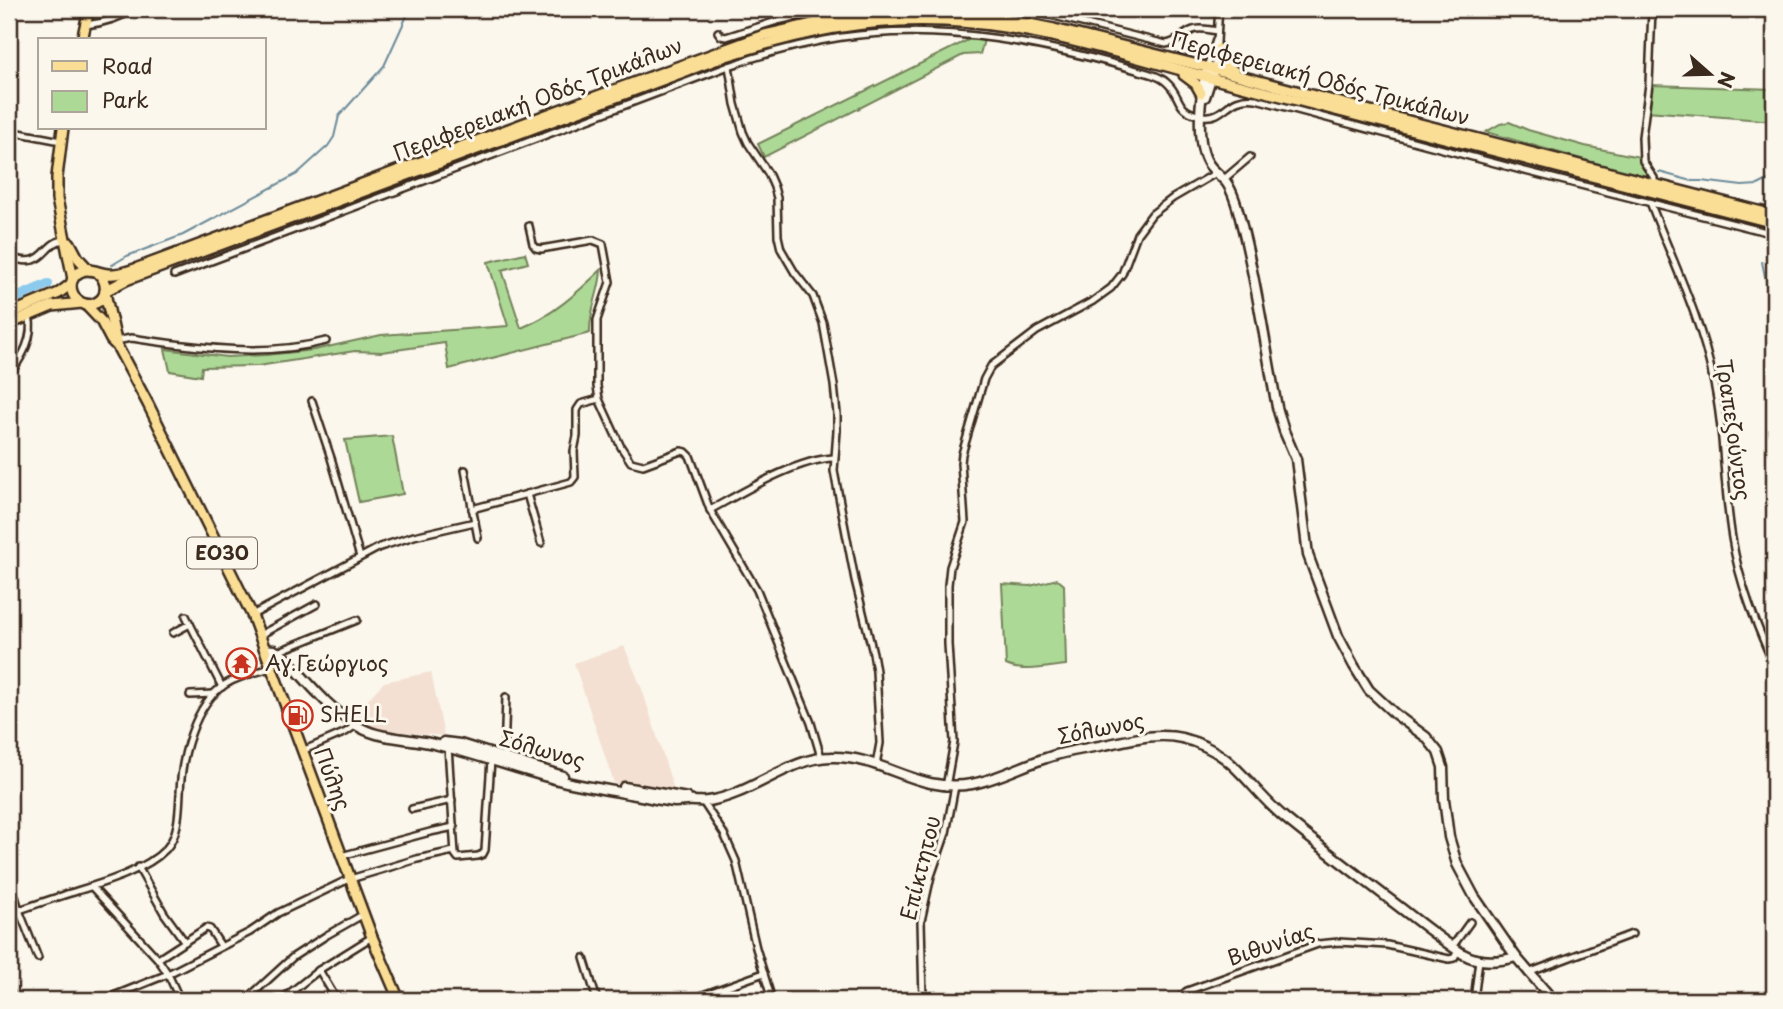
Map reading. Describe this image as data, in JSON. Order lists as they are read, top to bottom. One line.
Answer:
{"streets":{"main road":["Περιφερειακή Οδός Τρικάλων","ΕΟ30","Πύλης"],"street":["Τραπεζούντος","Σόλωνος","Επίκτητου","Βιθυνίας"]},"crossings":[["Περιφερειακή Οδός Τρικάλων","ΕΟ30"],["ΕΟ30","Πύλης"],["Σόλωνος","Επίκτητου"],["Σόλωνος","Βιθυνίας"]],"places":{"temple":["Αγ.Γεώργιος"],"fuel station":["SHELL"]},"legend":["Road","Park"],"north":"right"}
